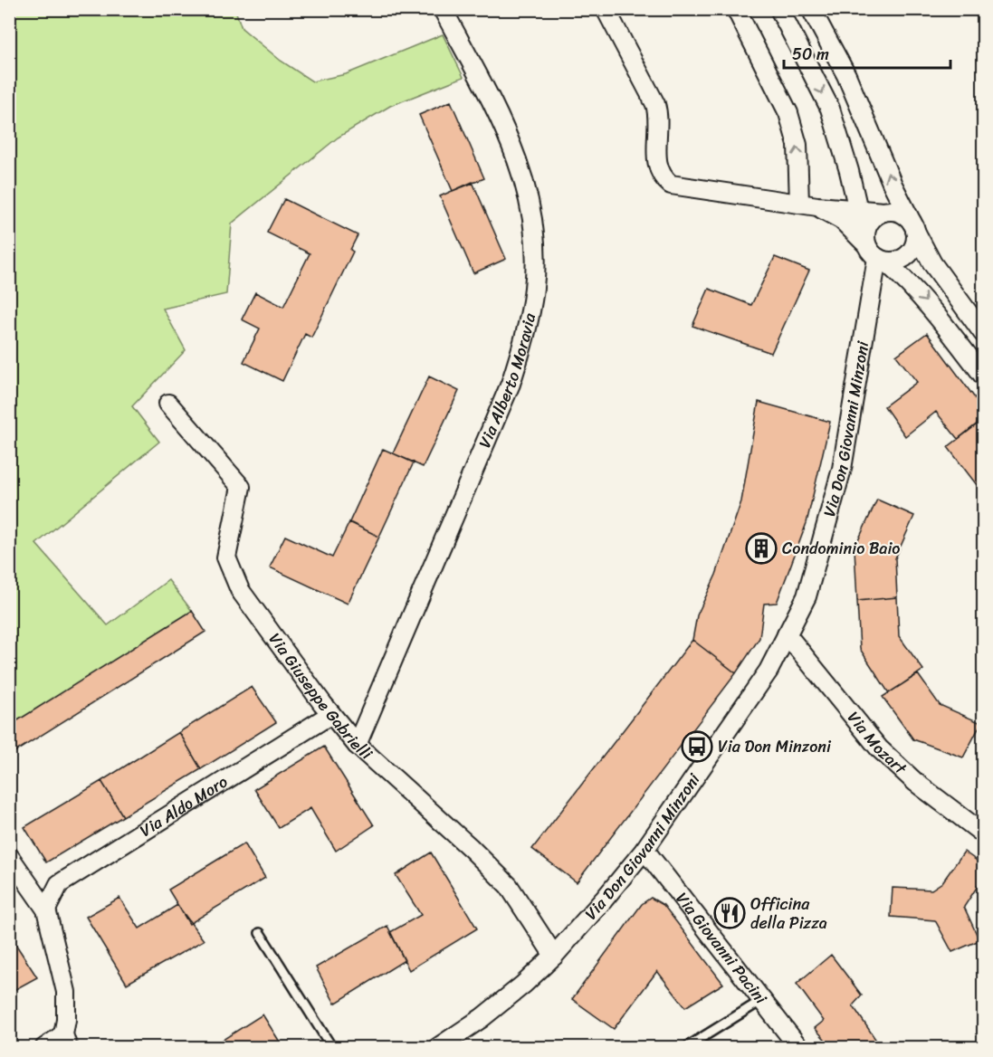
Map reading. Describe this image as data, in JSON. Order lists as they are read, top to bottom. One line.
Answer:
{"streets":{"street":["Via Alberto Moravia","Via Don Giovanni Minzoni","Via Giuseppe Gabrielli","Via Mozart","Via Aldo Moro","Via Giovanni Pacini"]},"crossings":[["Via Alberto Moravia","Via Giuseppe Gabrielli"],["Via Don Giovanni Minzoni","Via Giuseppe Gabrielli"],["Via Don Giovanni Minzoni","Via Mozart"],["Via Don Giovanni Minzoni","Via Giovanni Pacini"],["Via Giuseppe Gabrielli","Via Aldo Moro"]],"places":{"building":["Condominio Baio"],"bus stop":["Via Don Minzoni"],"restaurant":["Officina della Pizza"]},"scale_bar":"50 m"}
